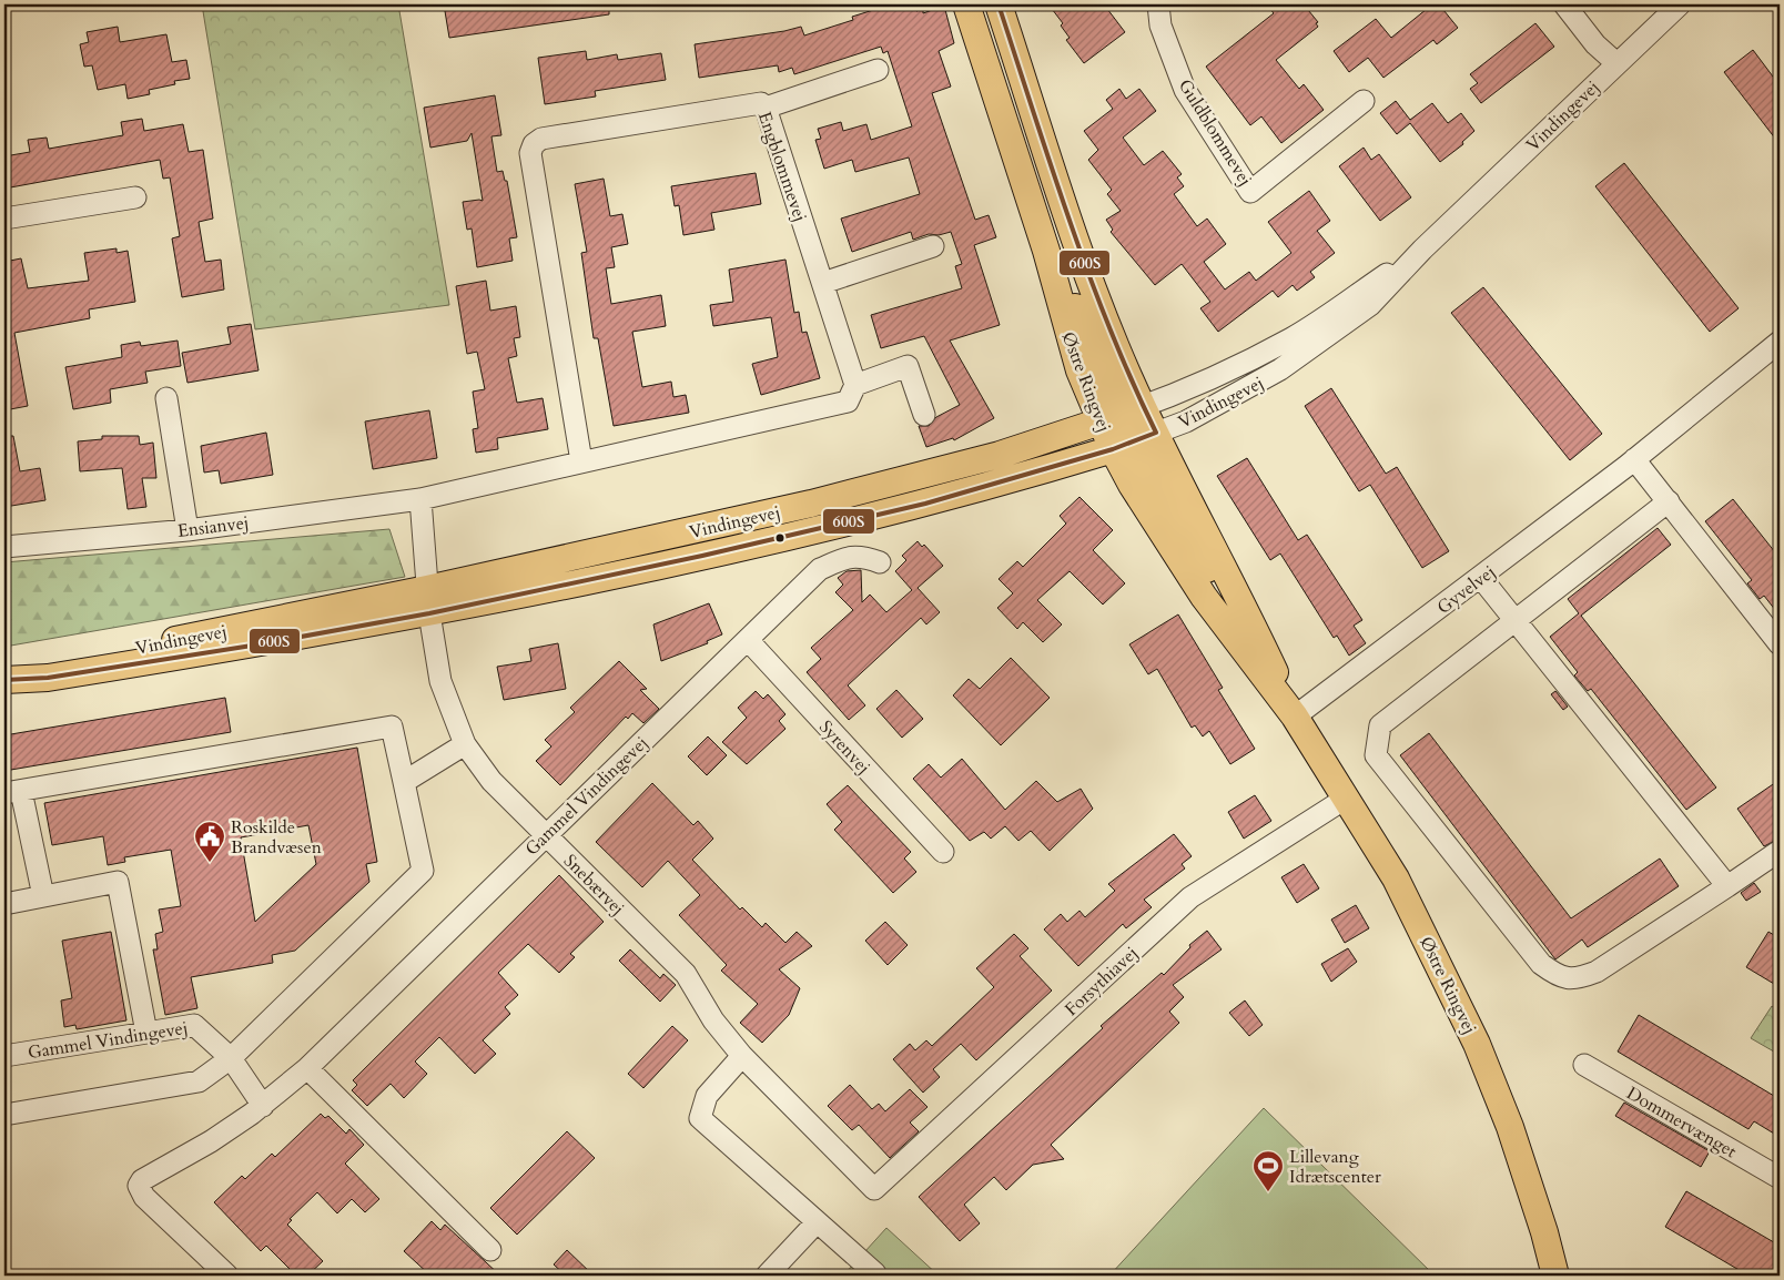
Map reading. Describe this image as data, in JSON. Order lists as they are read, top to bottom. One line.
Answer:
{"streets":{"main road":["Vindingevej","Østre Ringvej"],"street":["Guldblommevej","Engblommevej","Ensianvej","Gyvelvej","Syrenvej","Gammel Vindingevej","Snebærvej","Forsythiavej","Dommervænget"]},"crossings":[["Vindingevej","Østre Ringvej"],["Vindingevej","Snebærvej"],["Østre Ringvej","Gyvelvej"],["Østre Ringvej","Forsythiavej"],["Syrenvej","Gammel Vindingevej"],["Gammel Vindingevej","Snebærvej"],["Snebærvej","Forsythiavej"]],"places":{"public building":["Roskilde Brandvæsen"],"sports":["Lillevang Idrætscenter"]},"lines":["transit line 600S"]}
